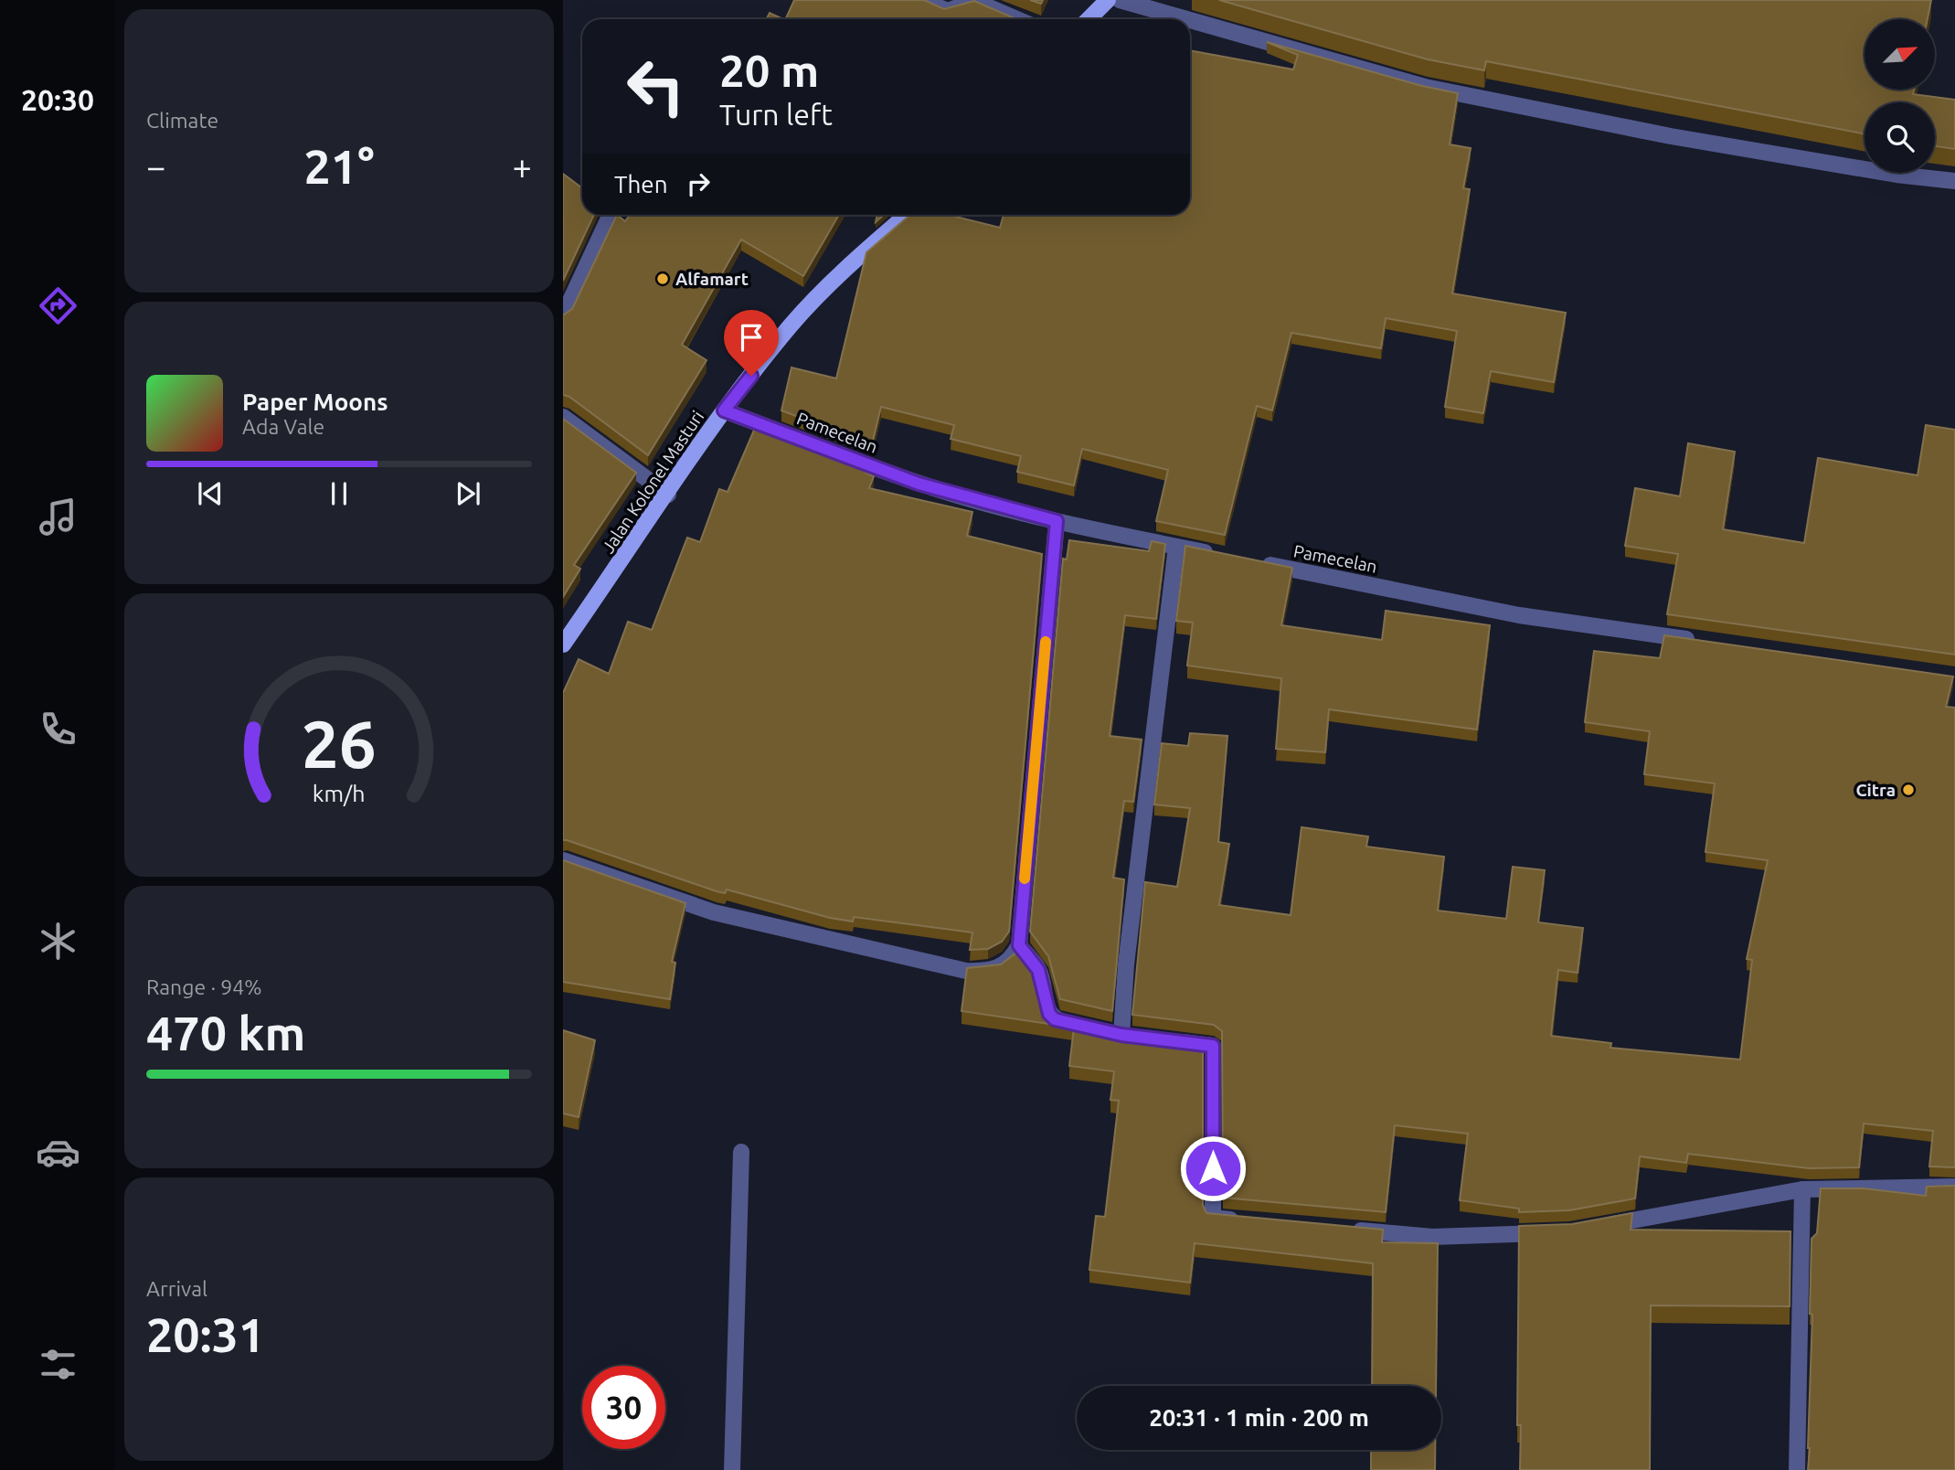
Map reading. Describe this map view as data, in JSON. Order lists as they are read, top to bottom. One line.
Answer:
{"streets":{"main road":["Jalan Kolonel Masturi"],"street":["Pamecelan"]},"crossings":[["Pamecelan","Jalan Kolonel Masturi"]],"places":["Alfamart","Citra"],"north":"top right","page":{"tabs":"20:30","tile":["Climate",["Range · 94%","470 km"],["Arrival","20:31"]],"turn":["20 m","Turn left"],"heat":["−","21°","+"],"then":"Then","song":["Paper Moons","Ada Vale"],"limit":"30","trip":"20:31 · 1 min · 200 m","gauge":["26","km/h"]}}
